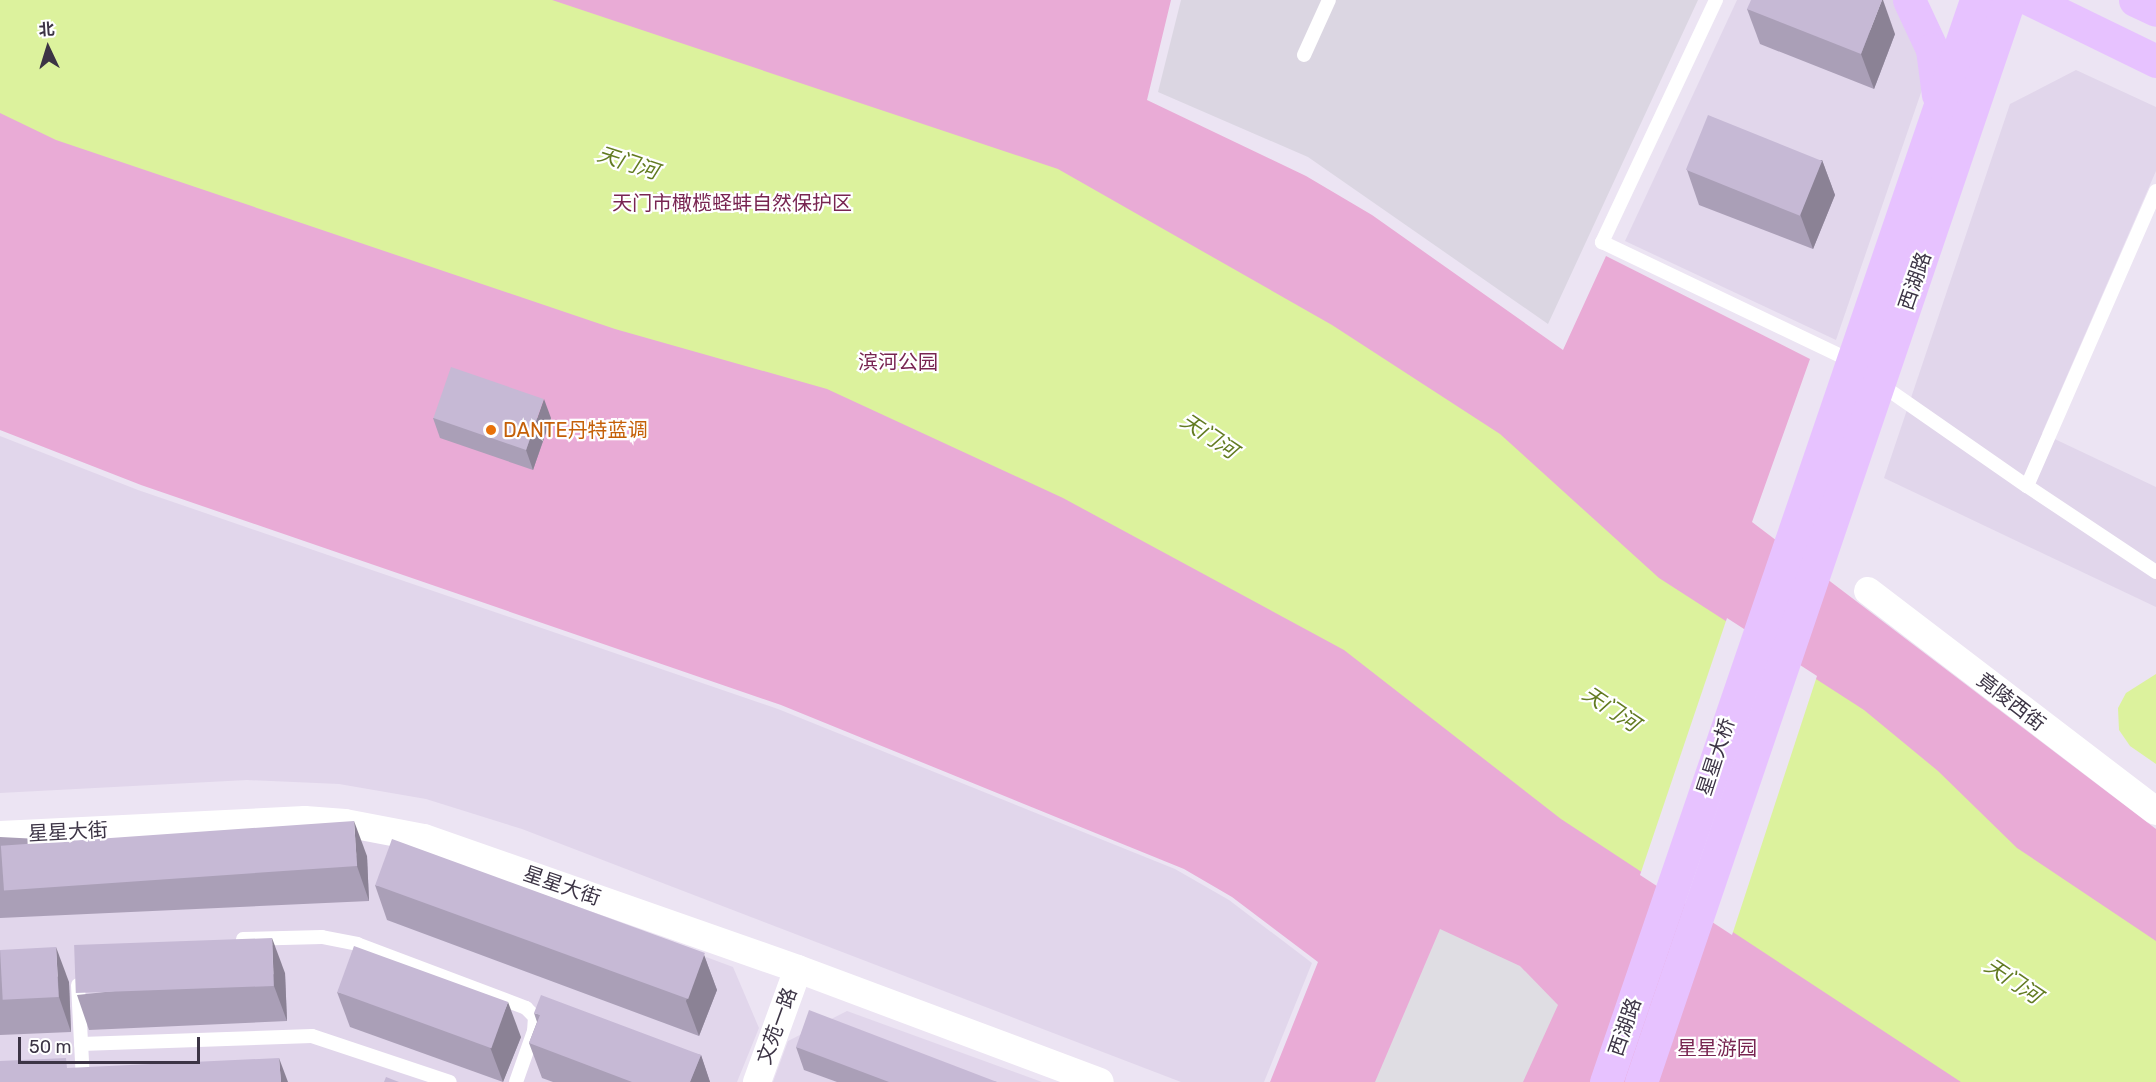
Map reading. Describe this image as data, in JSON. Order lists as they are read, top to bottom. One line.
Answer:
{"streets":{"main road":["西湖路","星星大桥"],"street":["竟陵西街","星星大街","文苑一路"]},"crossings":[["西湖路","星星大桥"],["星星大街","文苑一路"]],"water":["天门河"],"parks":["天门市橄榄蛏蚌自然保护区","滨河公园","星星游园"],"places":["DANTE丹特蓝调"],"scale_bar":"50 m","north":"top"}
